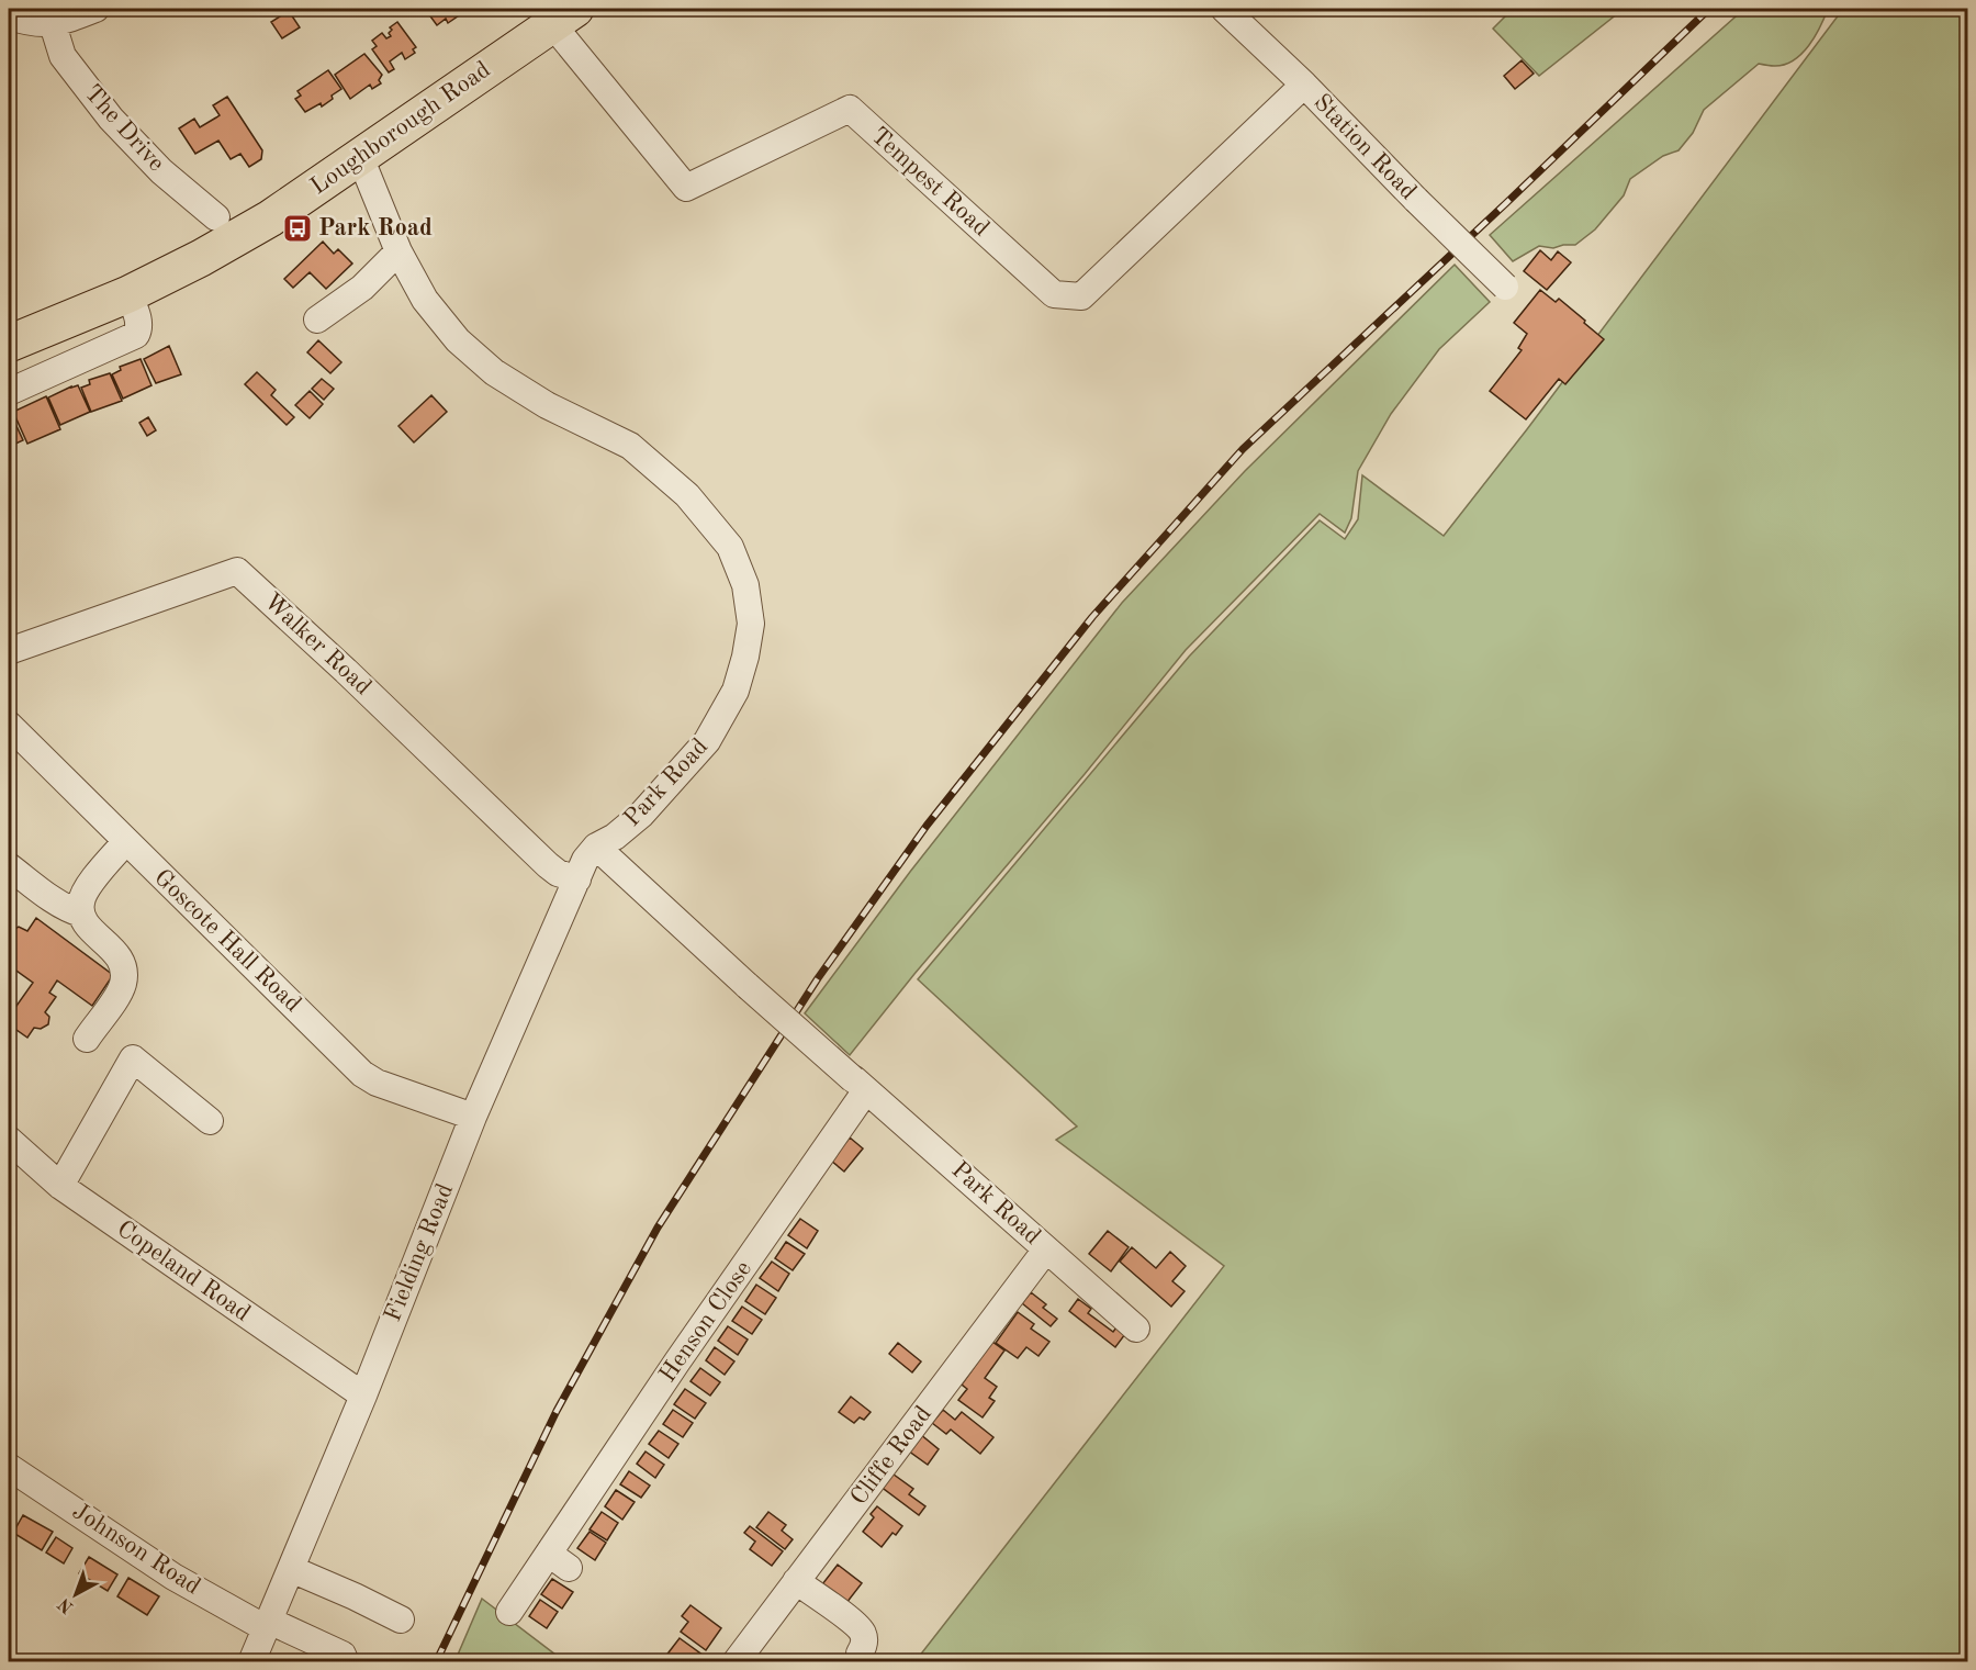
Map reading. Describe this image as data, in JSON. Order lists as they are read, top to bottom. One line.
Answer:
{"streets":{"highway":["Loughborough Road"],"street":["The Drive","Station Road","Tempest Road","Walker Road","Park Road","Goscote Hall Road","Fielding Road","Copeland Road","Henson Close","Cliffe Road","Johnson Road"]},"crossings":[["Loughborough Road","Tempest Road"],["Loughborough Road","Park Road"],["Station Road","Tempest Road"],["Walker Road","Fielding Road"],["Park Road","Fielding Road"],["Park Road","Henson Close"],["Park Road","Cliffe Road"],["Goscote Hall Road","Fielding Road"],["Fielding Road","Copeland Road"],["Fielding Road","Johnson Road"]],"places":{"bus stop":["Park Road"]},"north":"bottom left"}
